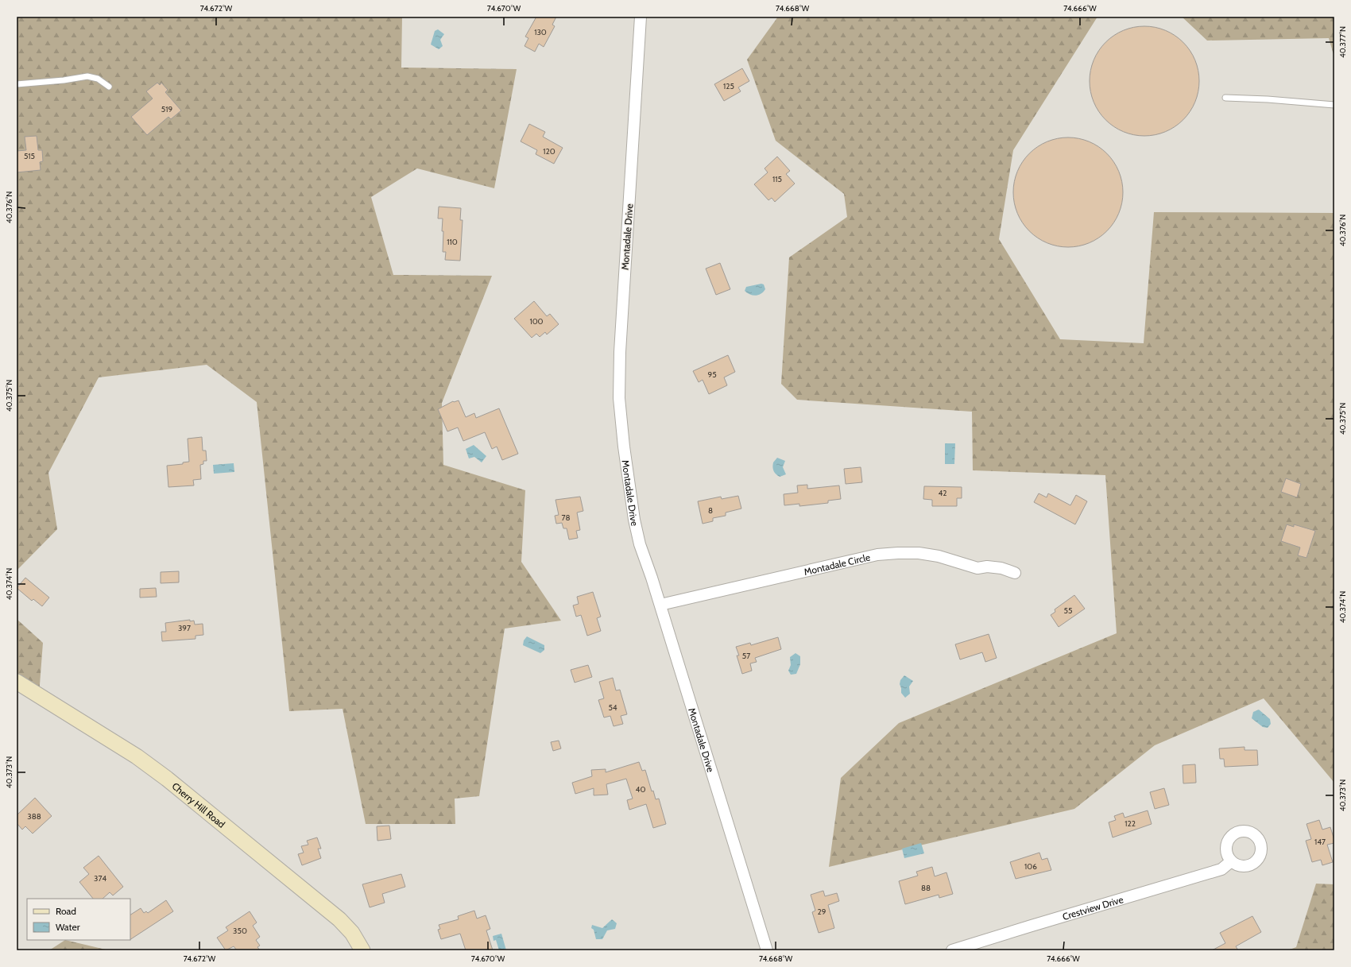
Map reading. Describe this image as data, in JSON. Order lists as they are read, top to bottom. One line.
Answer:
{"streets":{"street":["Montadale Drive","Montadale Circle","Cherry Hill Road","Crestview Drive"]},"crossings":[["Montadale Drive","Montadale Circle"]],"house_numbers":["130","125","519","120","515","115","110","100","95","42","8","78","55","397","57","54","40","388","122","147","106","374","88","29","350"],"legend":["Road","Water"],"coordinates":["74.672°W","74.670°W","74.668°W","74.666°W","40.377°N","40.376°N","40.375°N","40.374°N","40.373°N"]}
